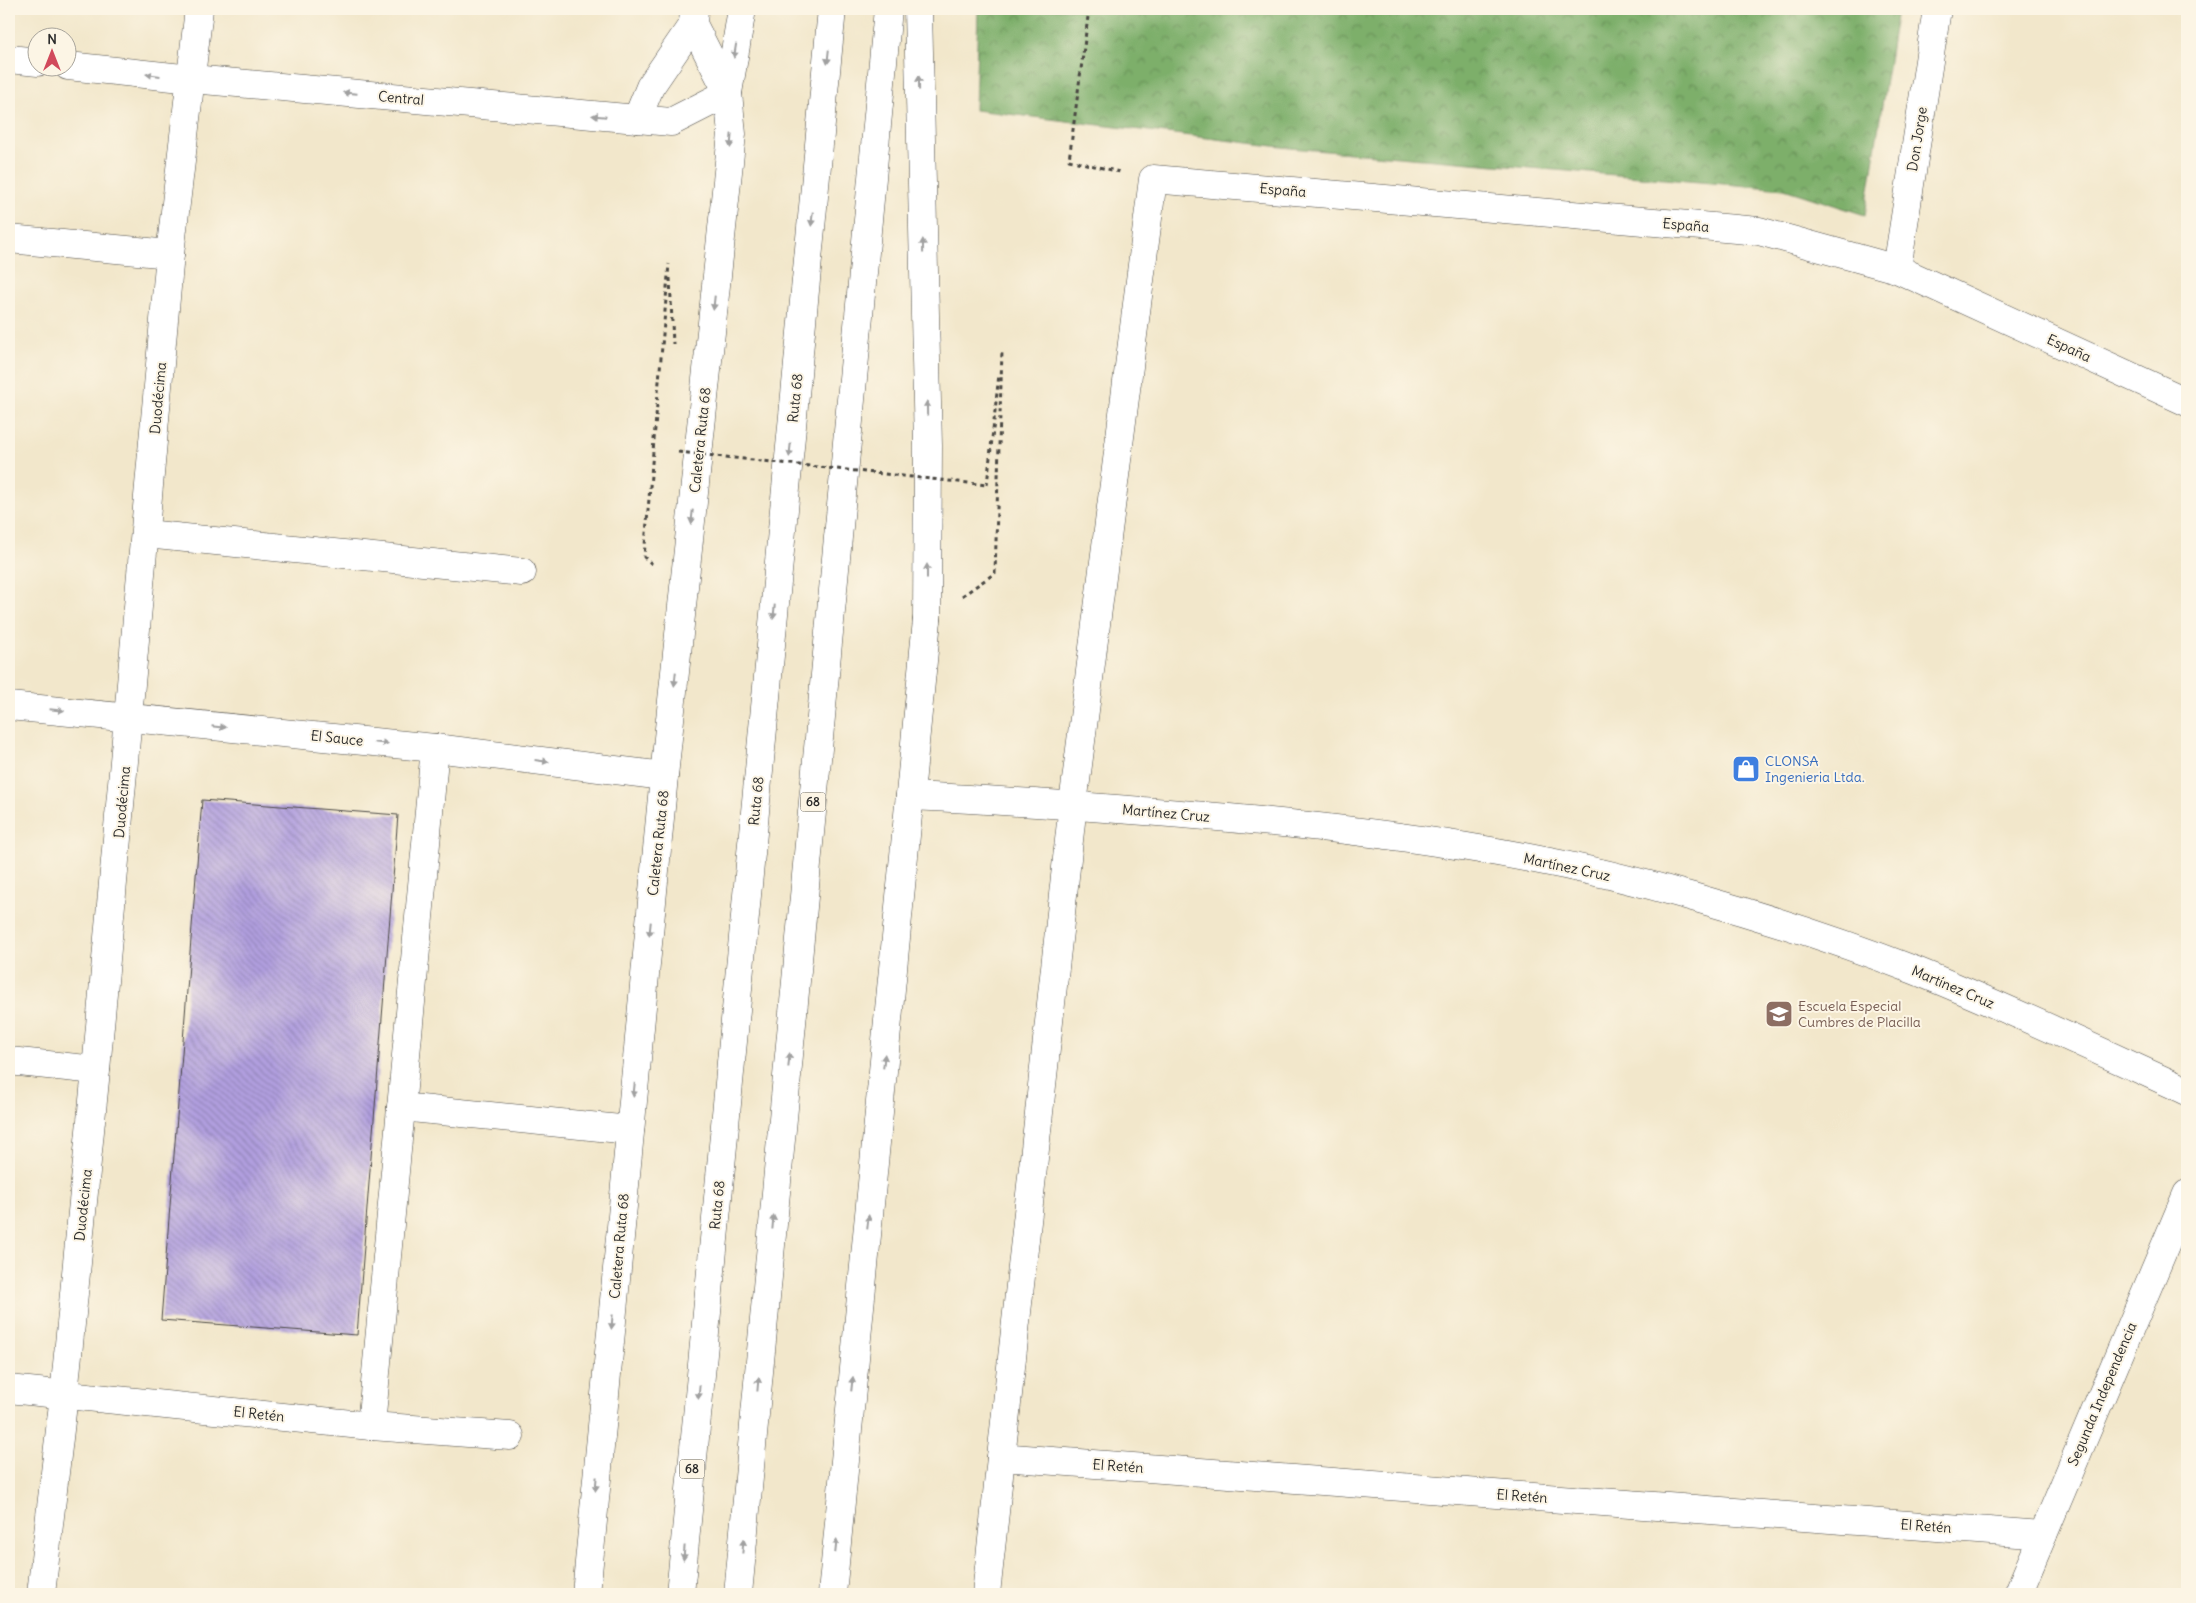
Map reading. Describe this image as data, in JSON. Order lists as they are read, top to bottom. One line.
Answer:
{"streets":{"main road":["Central","Don Jorge","España","Duodécima","Ruta 68","Caletera Ruta 68","El Sauce","68","Martínez Cruz","Segunda Independencia","El Retén"]},"crossings":[["Central","Duodécima"],["Central","Caletera Ruta 68"],["Don Jorge","España"],["Duodécima","El Sauce"],["Duodécima","El Retén"],["Caletera Ruta 68","El Sauce"],["Segunda Independencia","El Retén"]],"one_way":["Central"],"places":{"shop":["CLONSA Ingenieria Ltda."],"school or university":["Escuela Especial Cumbres de Placilla"]},"north":"top"}
